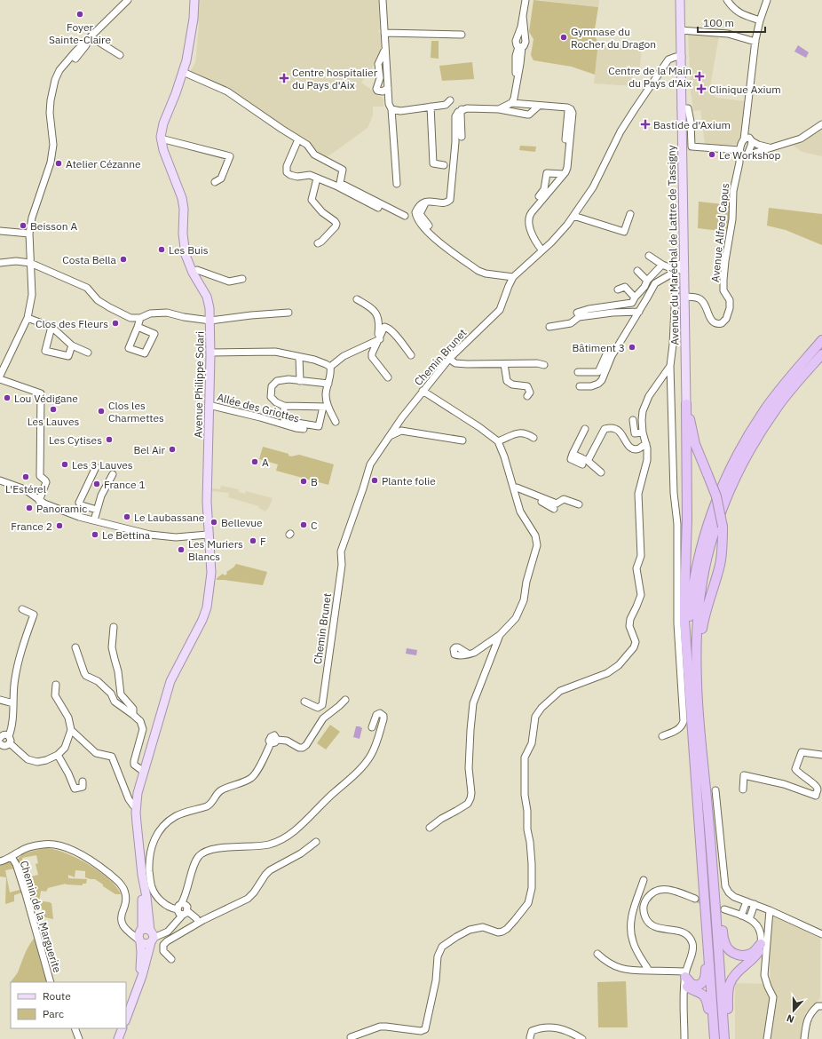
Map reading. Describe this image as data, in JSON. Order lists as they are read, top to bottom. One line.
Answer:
{"streets":{"main road":["Avenue du Maréchal de Lattre de Tassigny","Avenue Philippe Solari"],"street":["Avenue Alfred Capus","Chemin Brunet","Allée des Griottes","Chemin de la Marguerite"]},"crossings":[["Avenue Alfred Capus","Avenue du Maréchal de Lattre de Tassigny"],["Avenue du Maréchal de Lattre de Tassigny","Chemin Brunet"],["Avenue Philippe Solari","Allée des Griottes"]],"places":{"other":["Foyer Sainte-Claire","Gymnase du Rocher du Dragon","Le Workshop","Atelier Cézanne","Beisson A","Les Buis","Costa Bella","Clos des Fleurs","Bâtiment 3","Lou Védigane","Les Lauves","Clos les Charmettes","Les Cytises","Bel Air","A","Les 3 Lauves","L'Estérel","Plante folie","B","France 1","Panoramic","Le Laubassane","Bellevue","C","France 2","Le Bettina","F","Les Muriers Blancs"],"health":["Centre de la Main du Pays d'Aix","Centre hospitalier du Pays d'Aix","Clinique Axium","Bastide d'Axium"]},"legend":["Route","Parc"],"scale_bar":"100 m","north":"bottom"}
